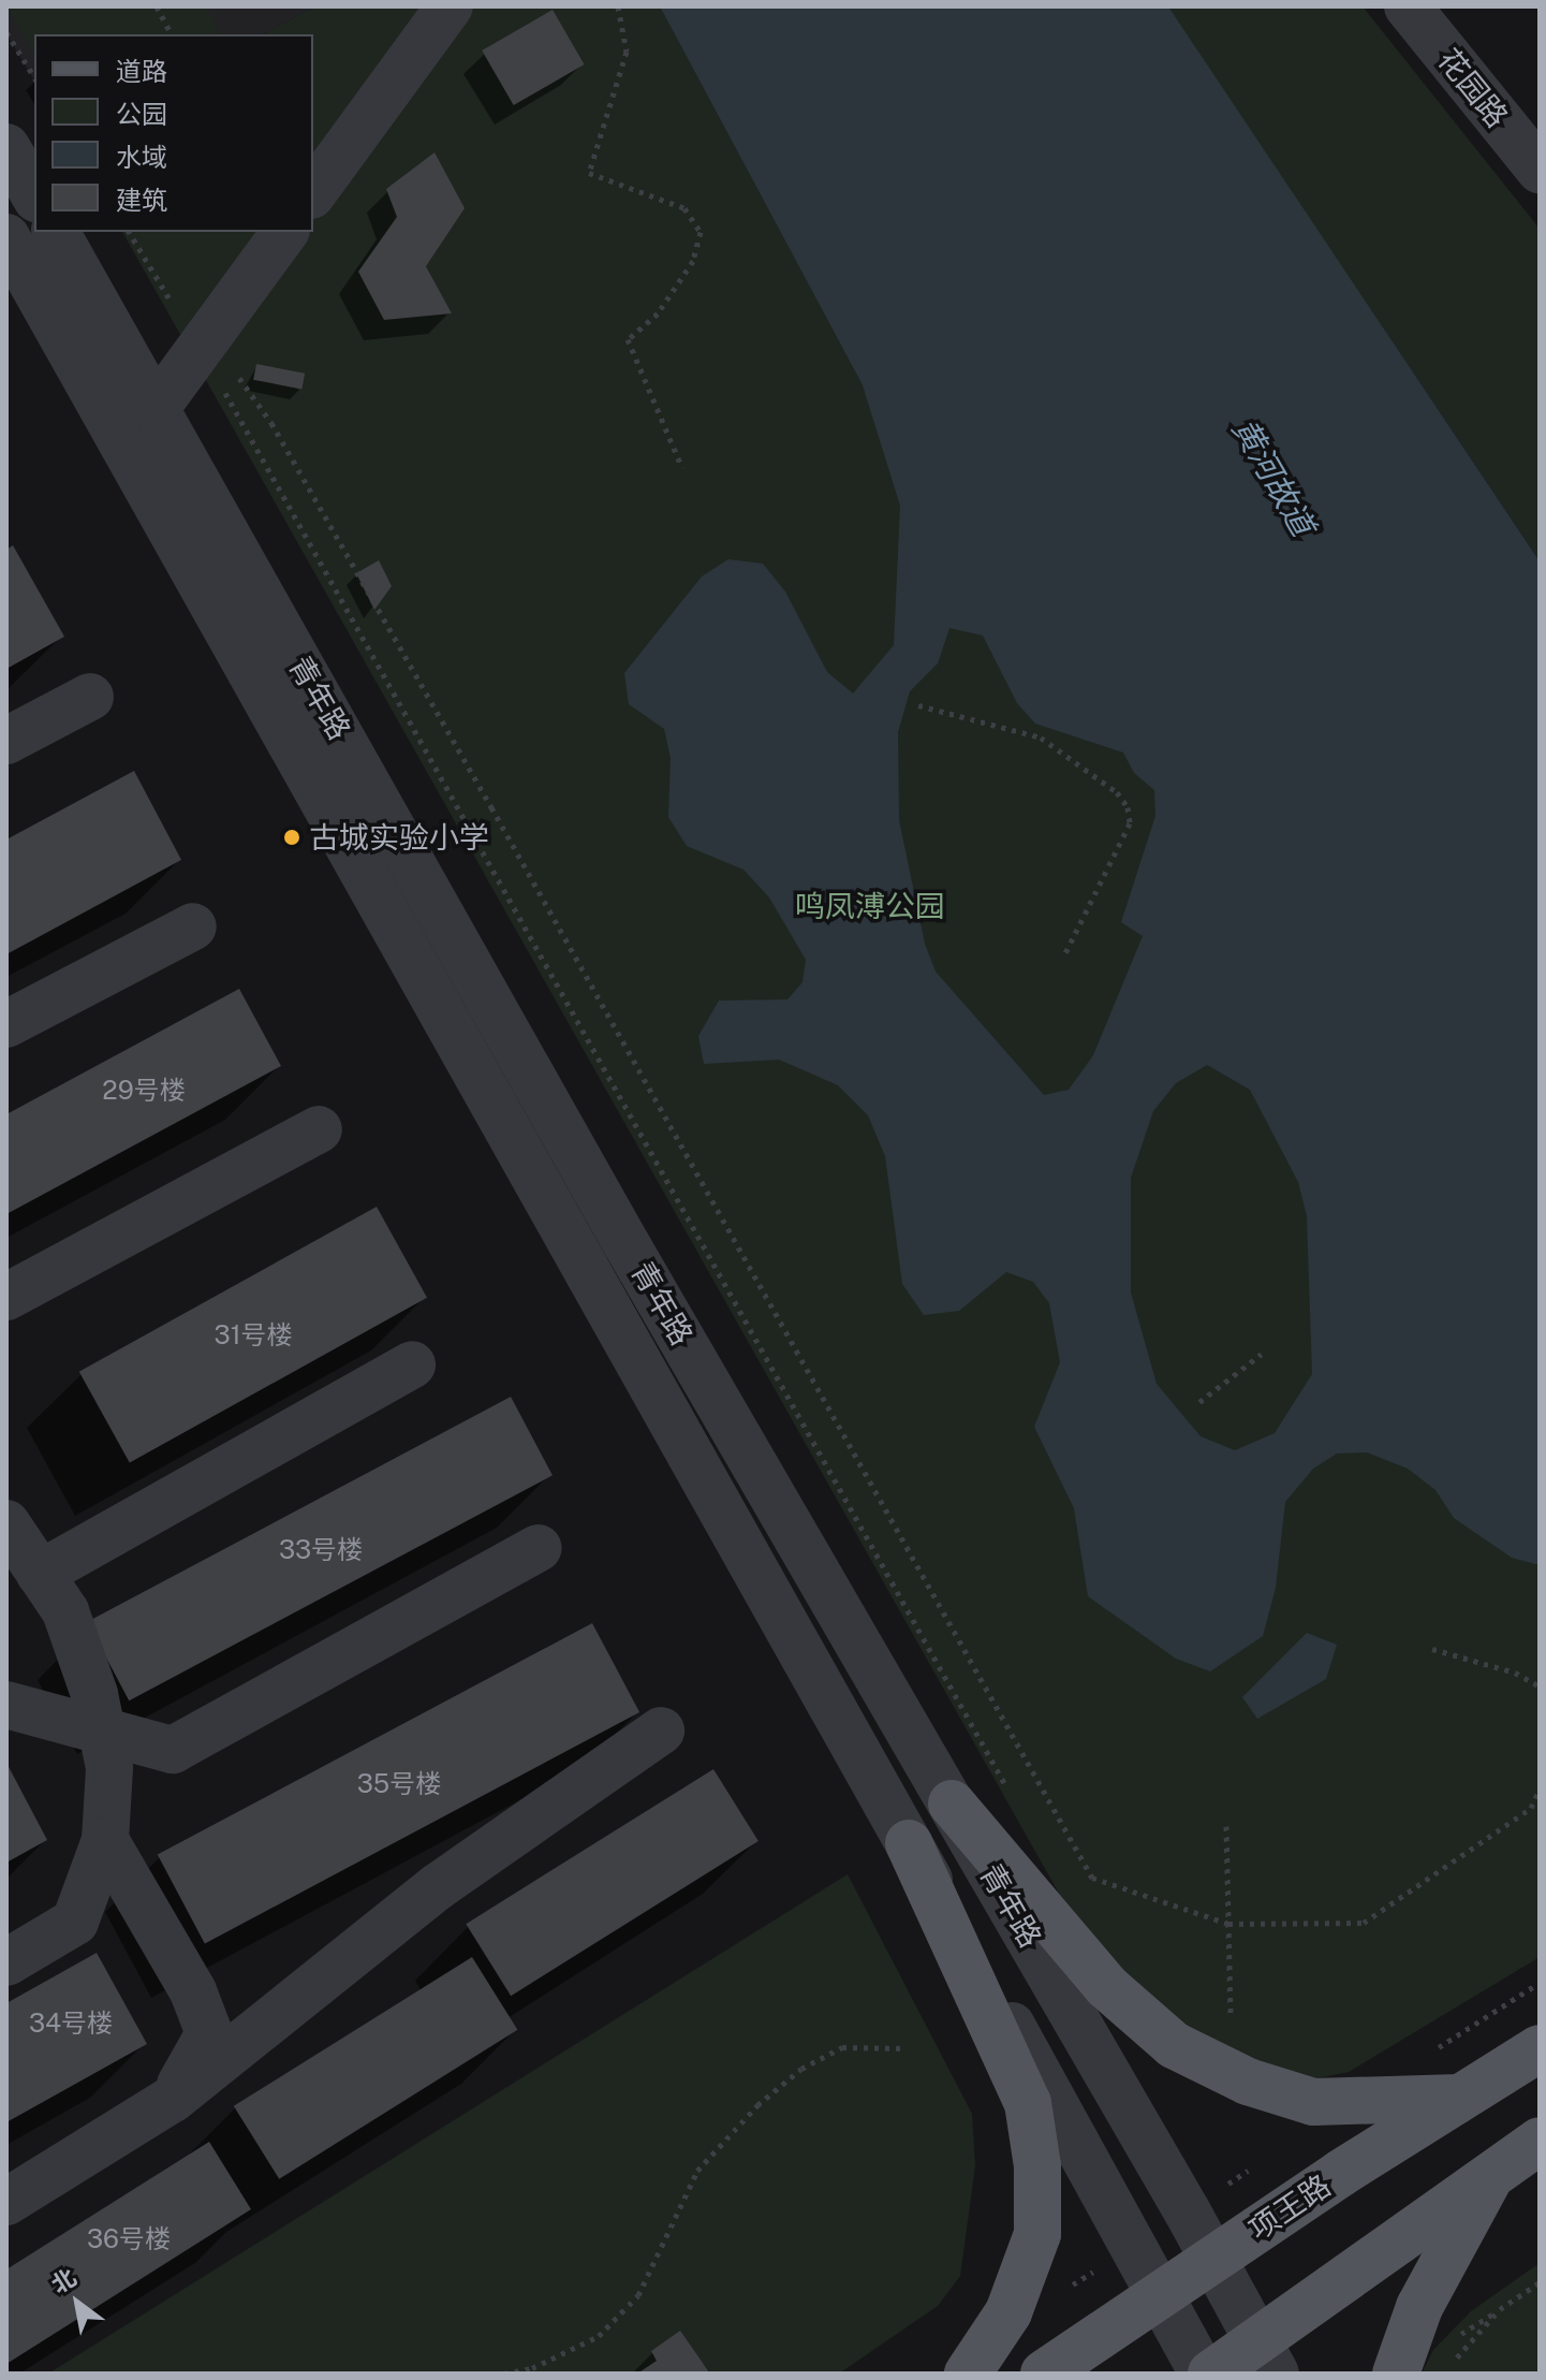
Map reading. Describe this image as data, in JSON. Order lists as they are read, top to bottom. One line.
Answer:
{"streets":{"main road":["项王路"],"street":["花园路","青年路"]},"crossings":[["青年路","项王路"]],"water":["黄河故道"],"parks":["鸣凤溥公园"],"places":["古城实验小学"],"house_numbers":["29号楼","31号楼","33号楼","35号楼","34号楼","36号楼"],"legend":["道路","公园","水域","建筑"],"north":"top left"}
